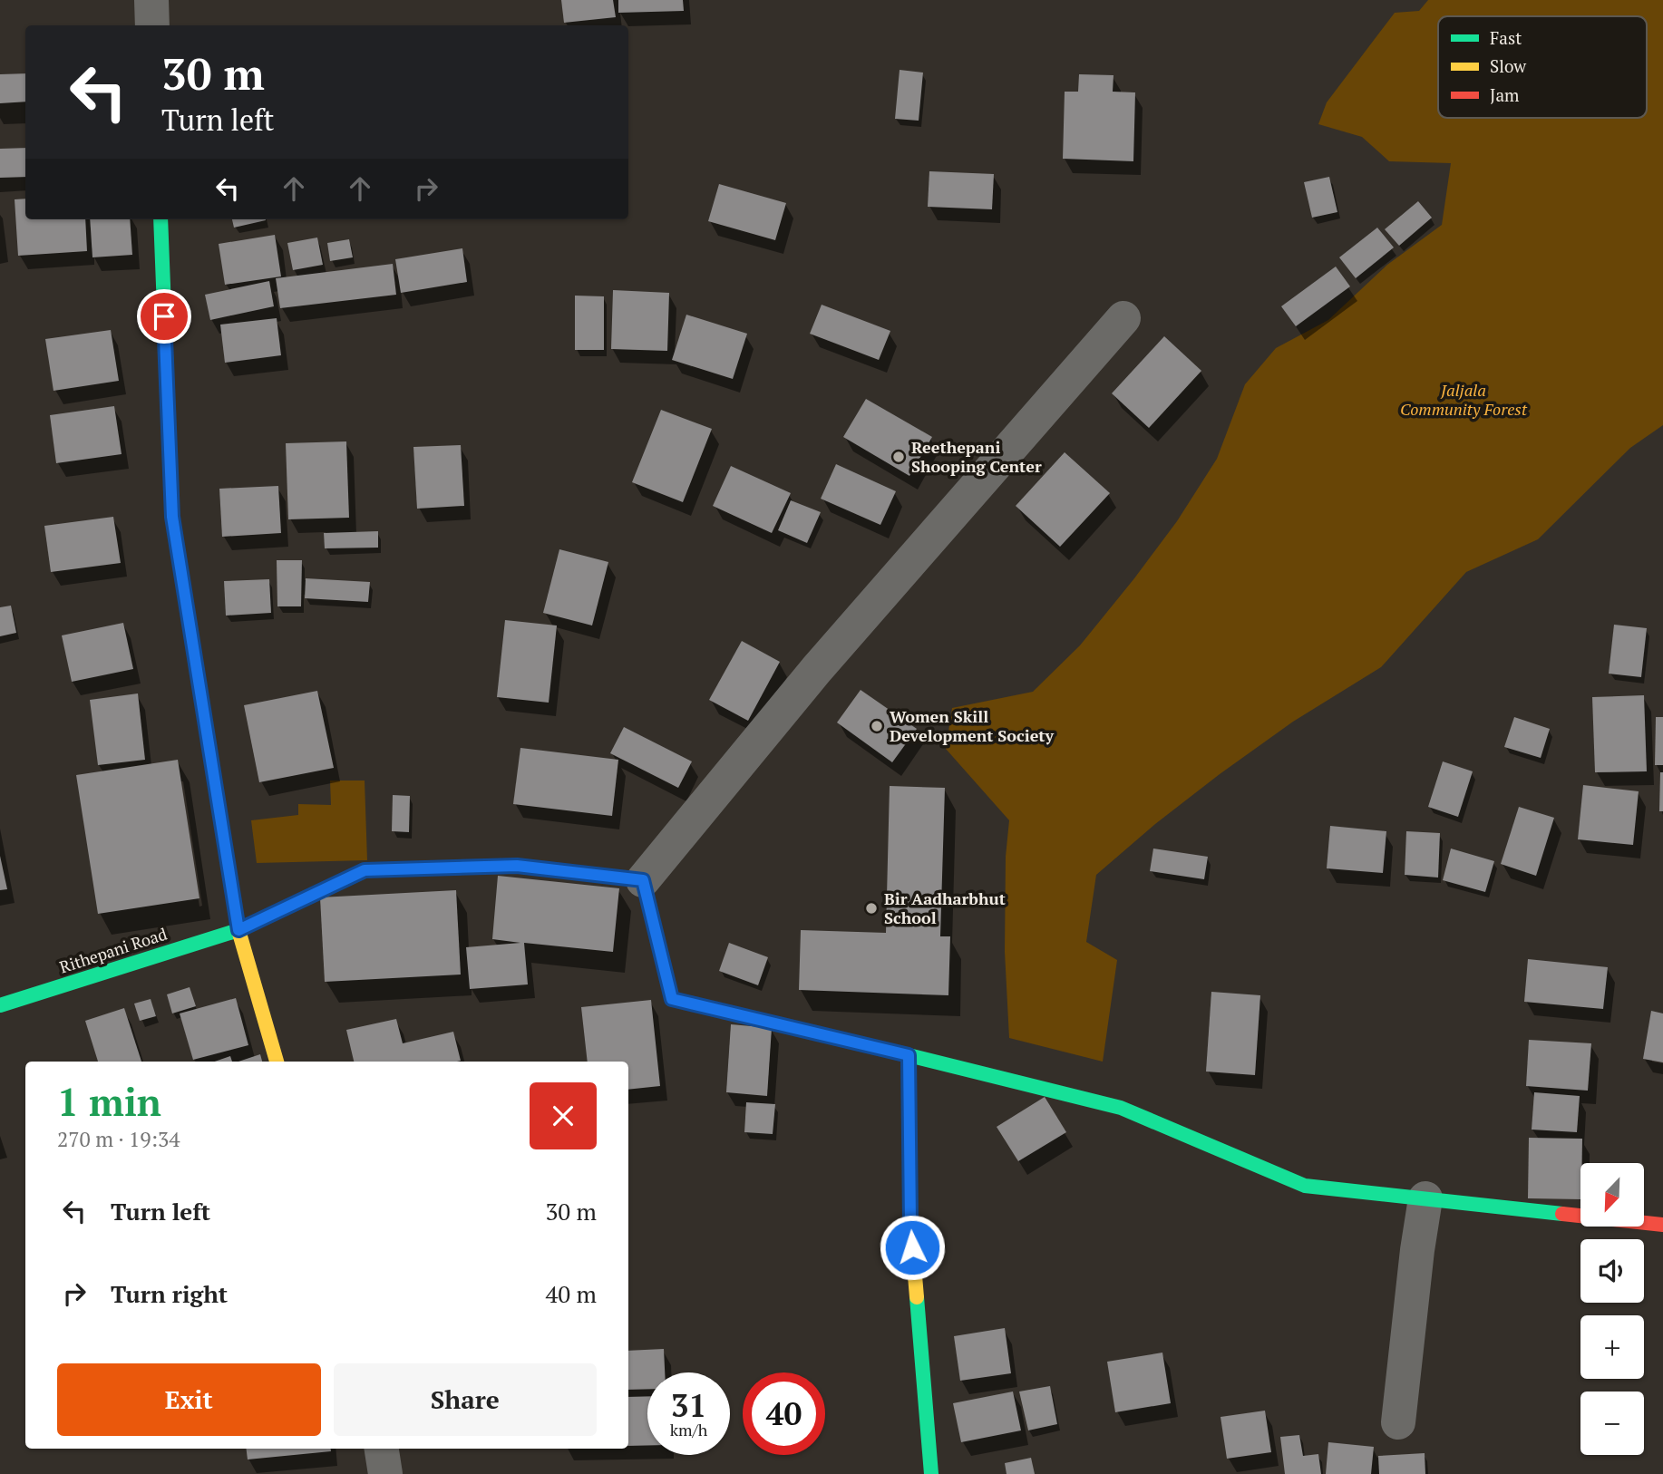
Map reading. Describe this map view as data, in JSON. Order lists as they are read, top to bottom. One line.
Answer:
{"streets":{"street":["Rithepani Road"]},"parks":["Jaljala Community Forest"],"places":["Reethepani Shooping Center","Women Skill Development Society","Bir Aadharbhut School"],"legend":["Fast","Slow","Jam"],"north":"bottom left","page":{"turn":["30 m","Turn left"],"heading":["1 min","270 m · 19:34"],"map_buttons":["+","−"],"list":[{"name":"Turn left","value":"30 m"},{"name":"Turn right","value":"40 m"}],"buttons":["Exit","Share"],"speed":"31 km/h","limit":"40"}}
